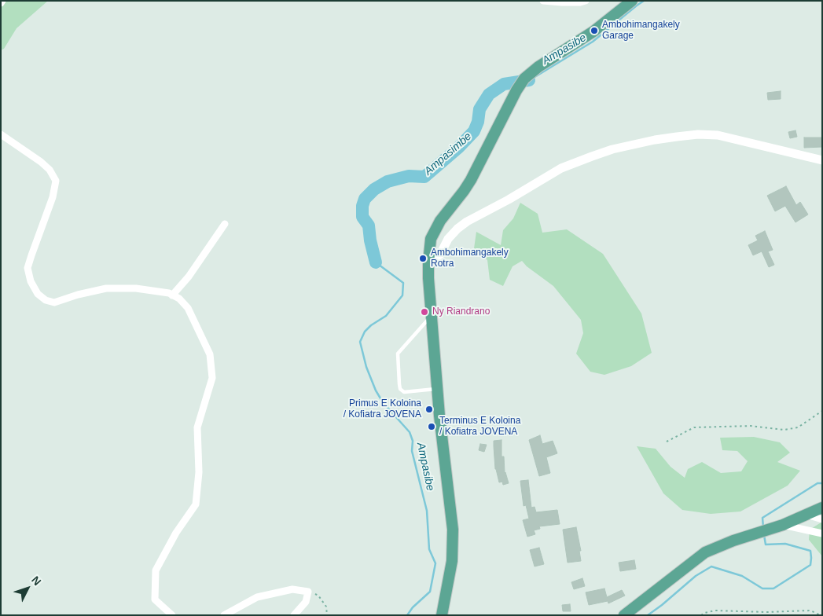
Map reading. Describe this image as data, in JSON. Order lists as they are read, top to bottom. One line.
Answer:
{"water":["Ampasibe","Ampasimbe"],"places":["Ambohimangakely Garage","Ambohimangakely Rotra","Ny Riandrano","Primus E Koloina / Kofiatra JOVENA","Terminus E Koloina / Kofiatra JOVENA"],"north":"top right"}
